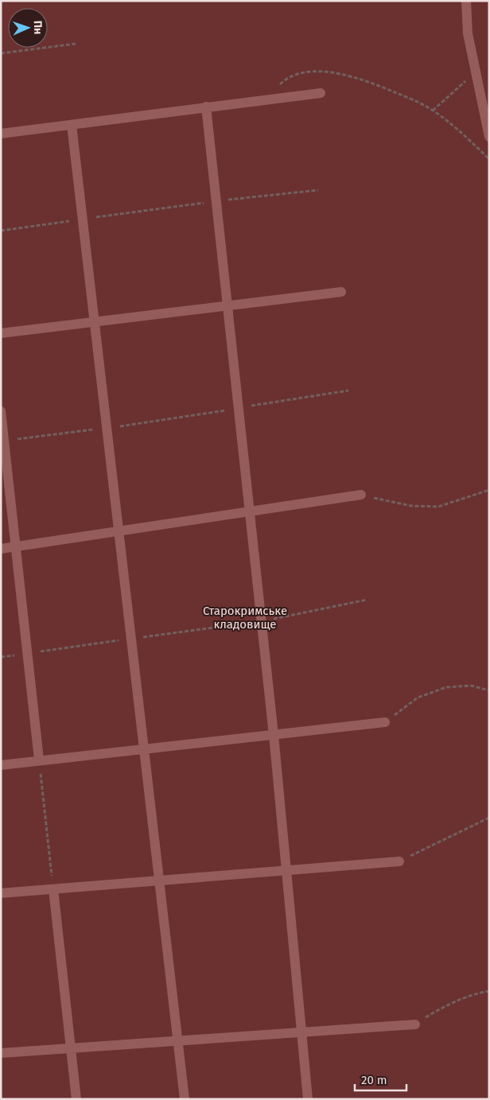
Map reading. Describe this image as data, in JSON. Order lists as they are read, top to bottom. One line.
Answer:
{"parks":["Старокримське кладовище"],"scale_bar":"20 m","north":"right"}
